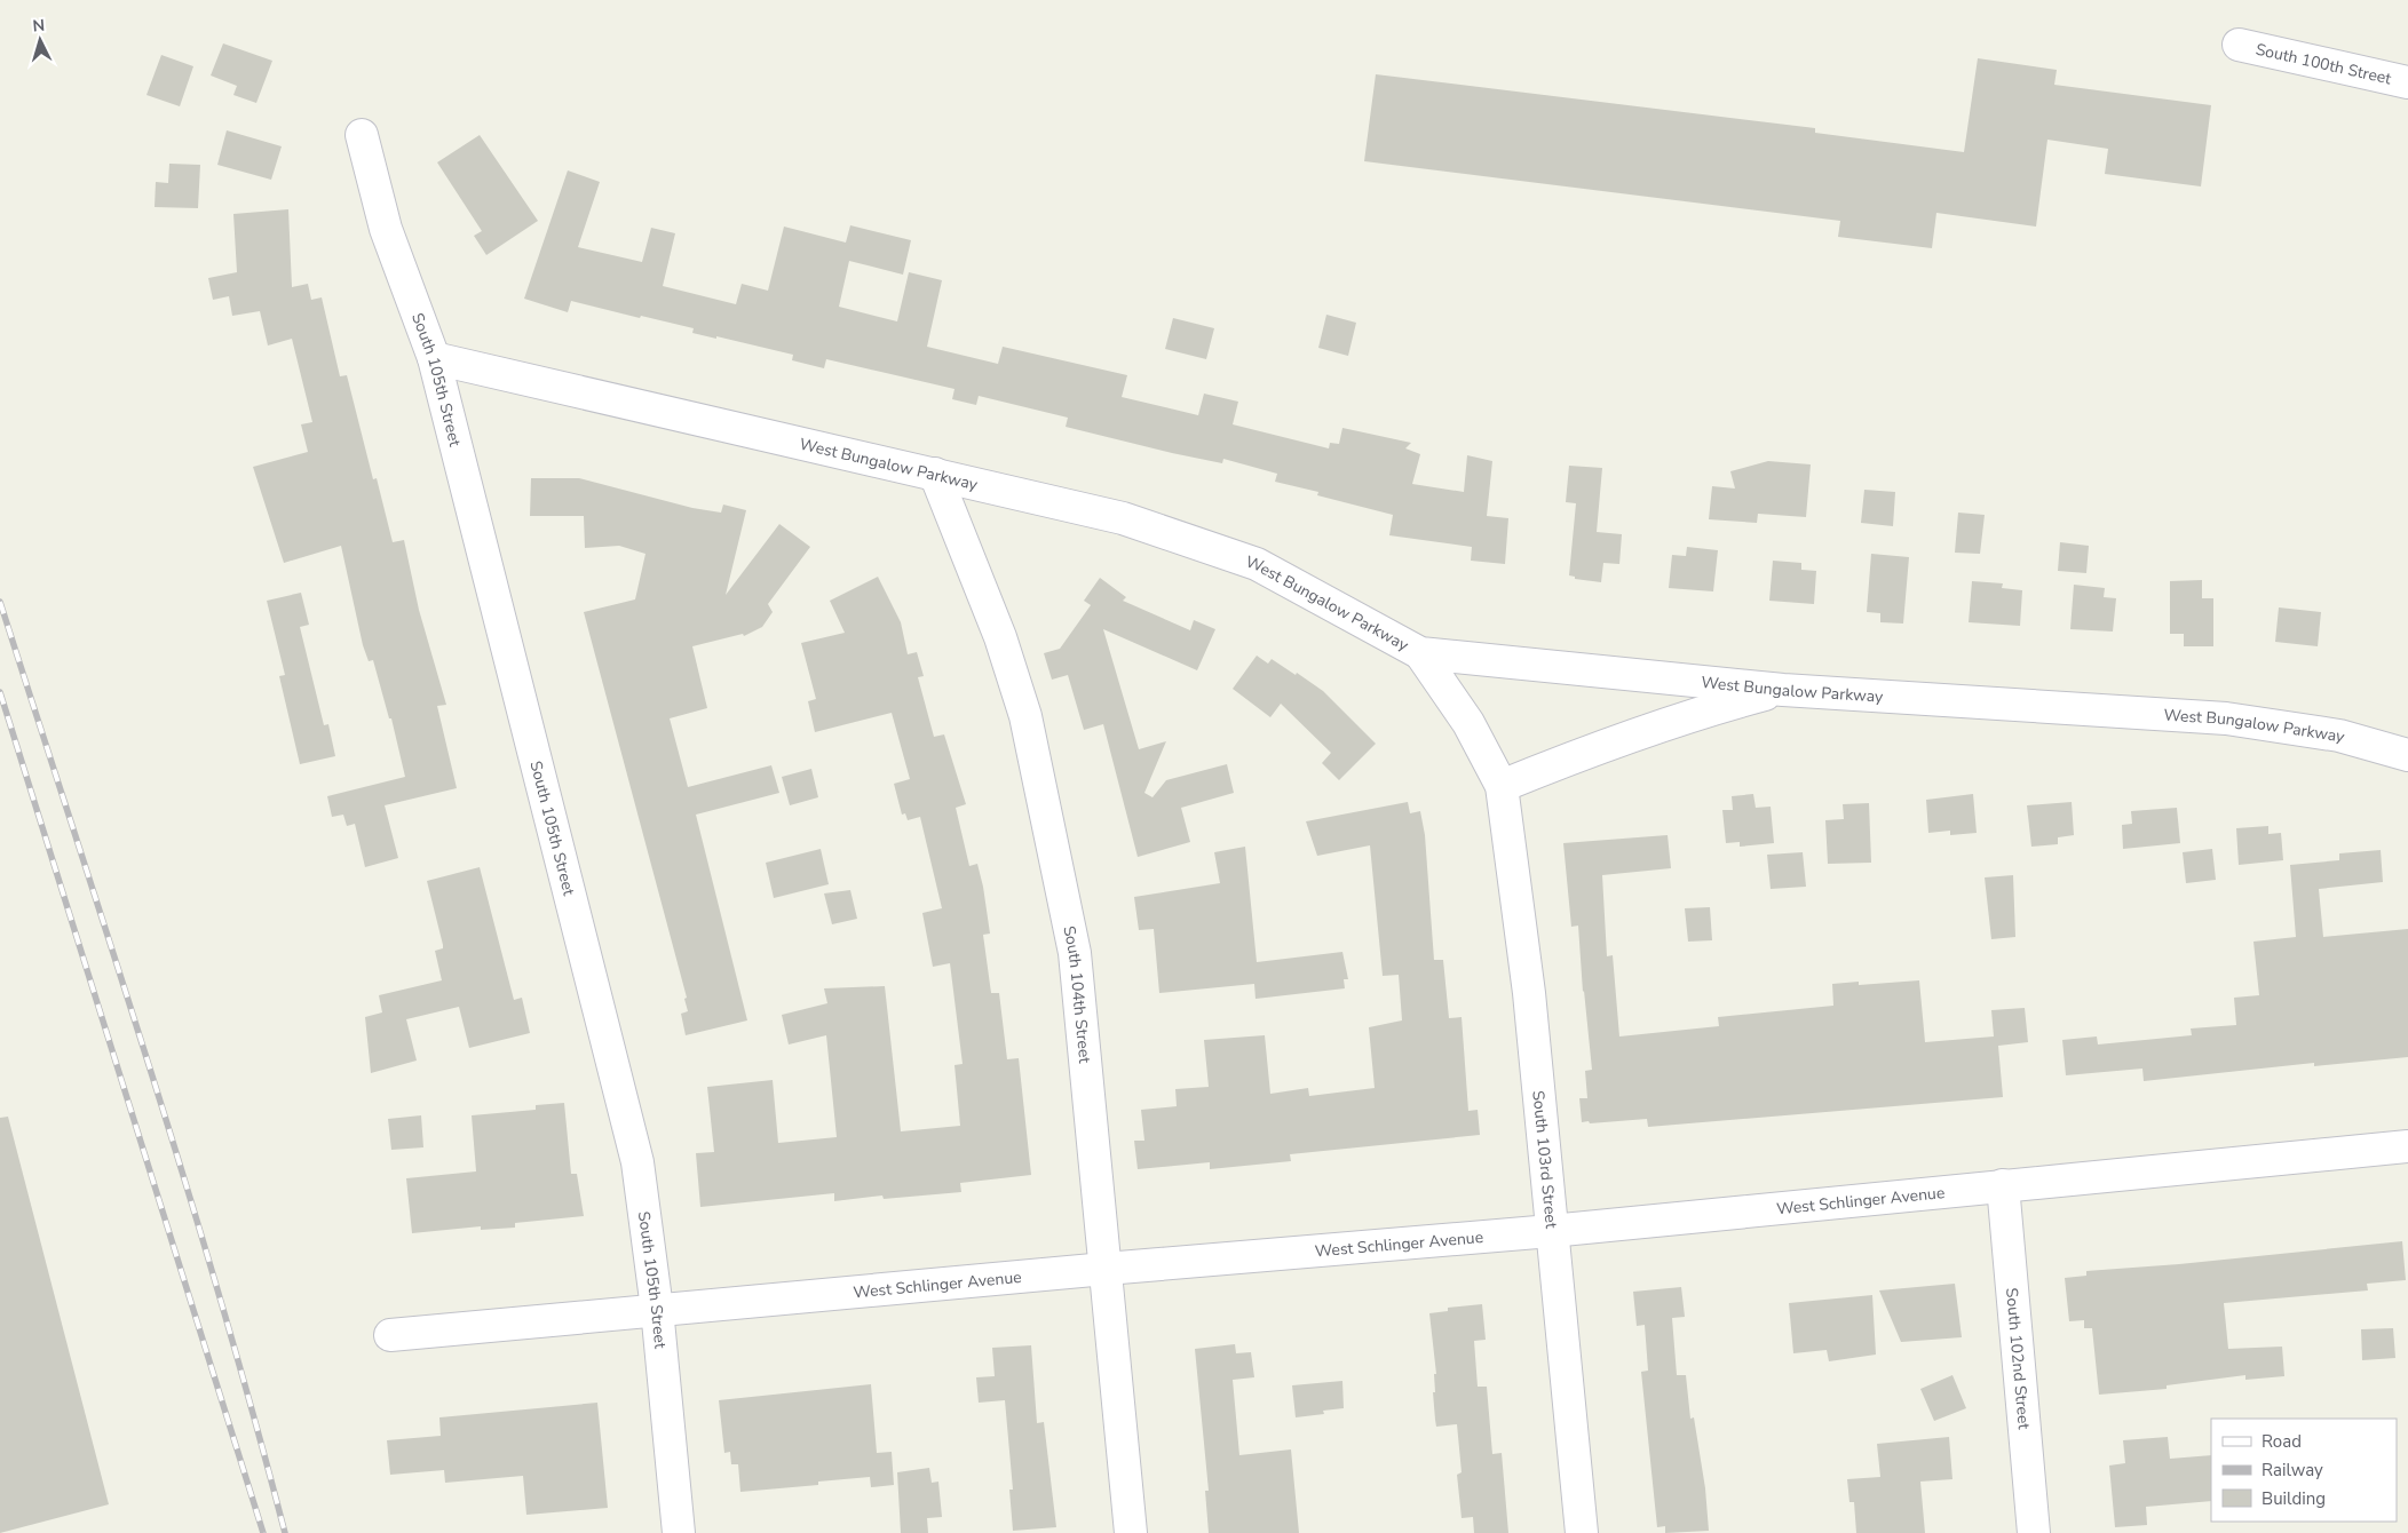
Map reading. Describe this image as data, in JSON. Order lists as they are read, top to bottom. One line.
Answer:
{"streets":{"street":["South 100th Street","South 105th Street","West Bungalow Parkway","South 104th Street","South 103rd Street","West Schlinger Avenue","South 102nd Street"]},"crossings":[["South 105th Street","West Bungalow Parkway"],["South 105th Street","West Schlinger Avenue"],["West Bungalow Parkway","South 104th Street"],["West Bungalow Parkway","South 103rd Street"],["South 104th Street","West Schlinger Avenue"],["South 103rd Street","West Schlinger Avenue"],["West Schlinger Avenue","South 102nd Street"]],"legend":["Road","Railway","Building"],"north":"top"}
